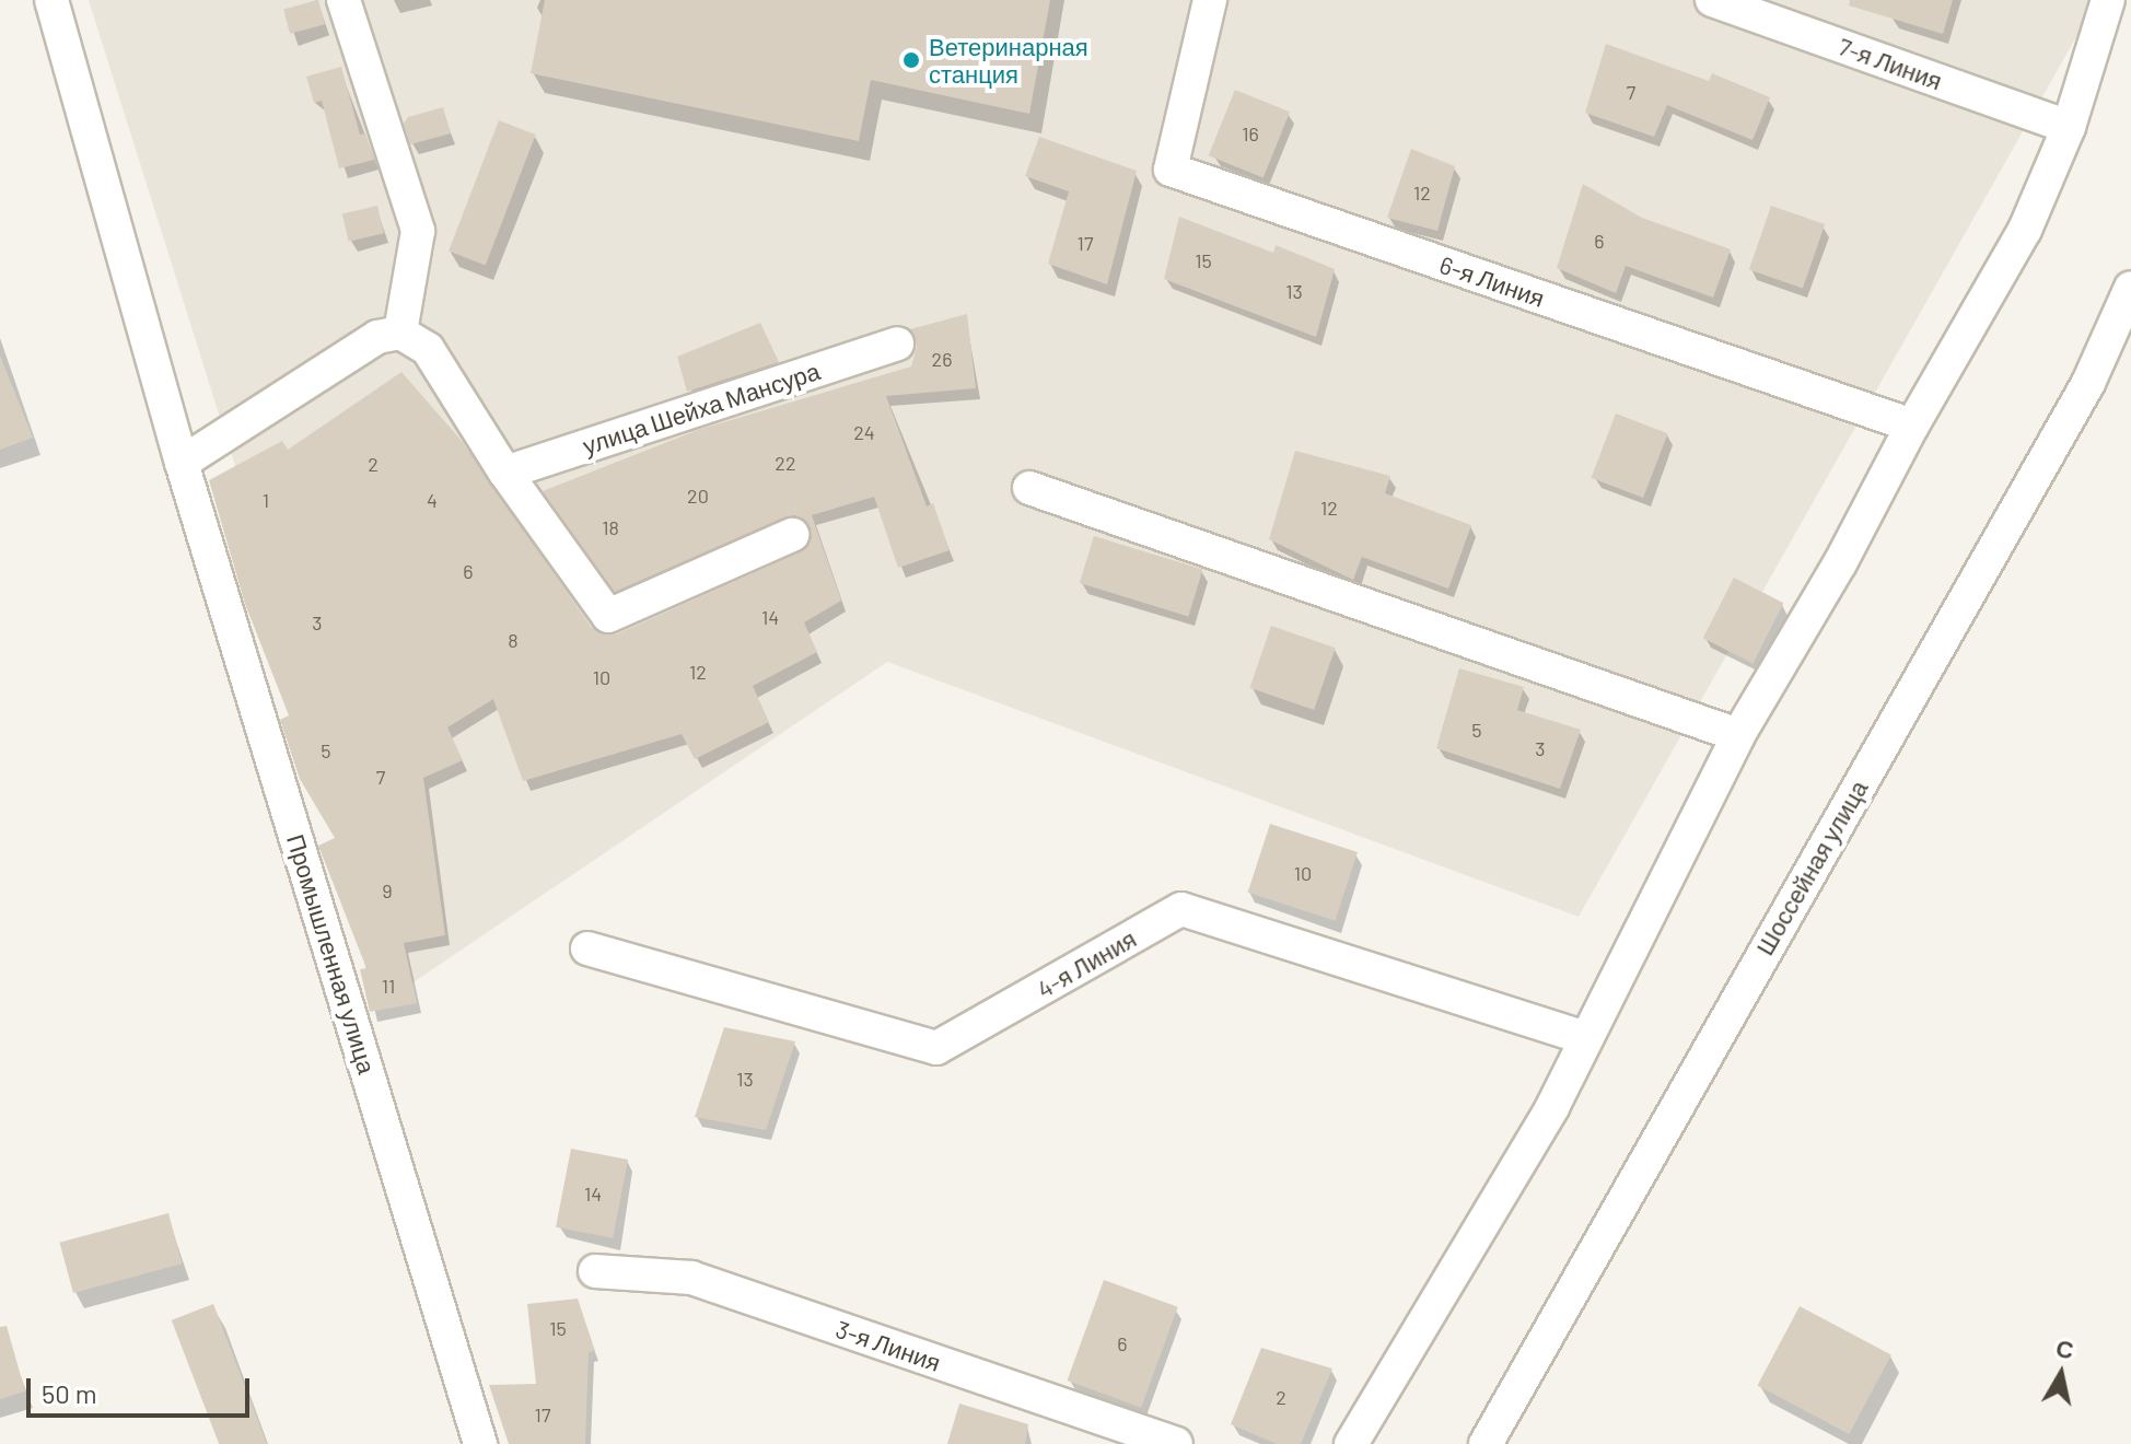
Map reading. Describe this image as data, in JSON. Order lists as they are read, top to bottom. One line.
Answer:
{"streets":{"street":["7-я Линия","6-я Линия","улица Шейха Мансура","Шоссейная улица","Промышленная улица","4-я Линия","3-я Линия"]},"places":["Ветеринарная станция"],"house_numbers":["7","16","12","6","17","15","13","26","24","22","2","20","1","4","12","18","6","14","3","8","12","10","5","3","5","7","10","9","11","13","14","15","6","2","17"],"scale_bar":"50 m","north":"top"}
